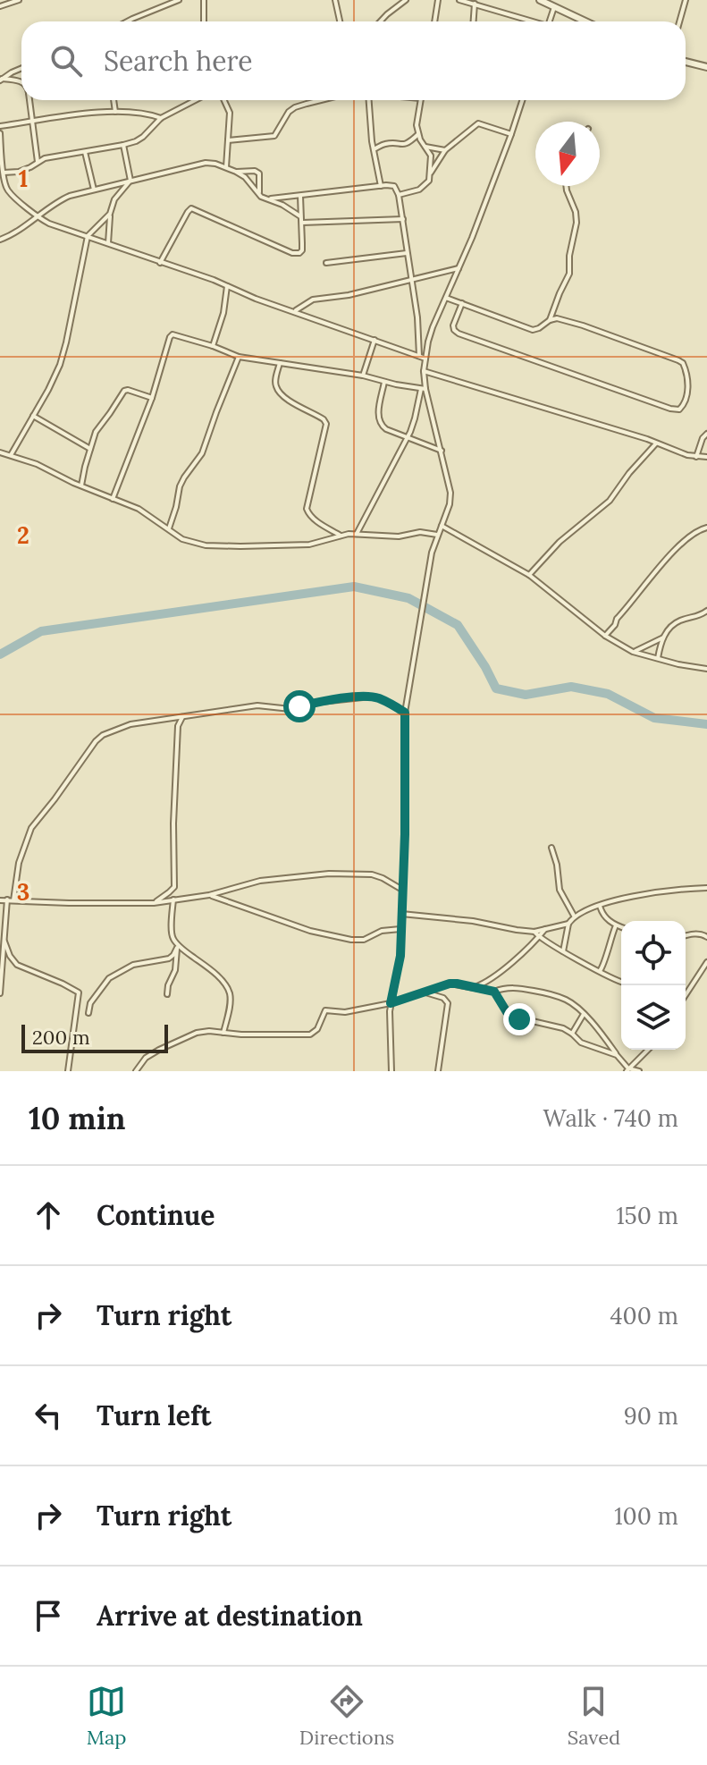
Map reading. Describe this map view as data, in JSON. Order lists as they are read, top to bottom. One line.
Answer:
{"scale_bar":"200 m","north":"bottom","page":{"search":"Search here","scale":"200 m","heading":["10 min","Walk · 740 m"],"list":[["Continue","150 m"],["Turn right","400 m"],["Turn left","90 m"],["Turn right","100 m"],"Arrive at destination"],"nav":["Map","Directions","Saved"]},"grid":{"rows":["1","2","3"]}}
